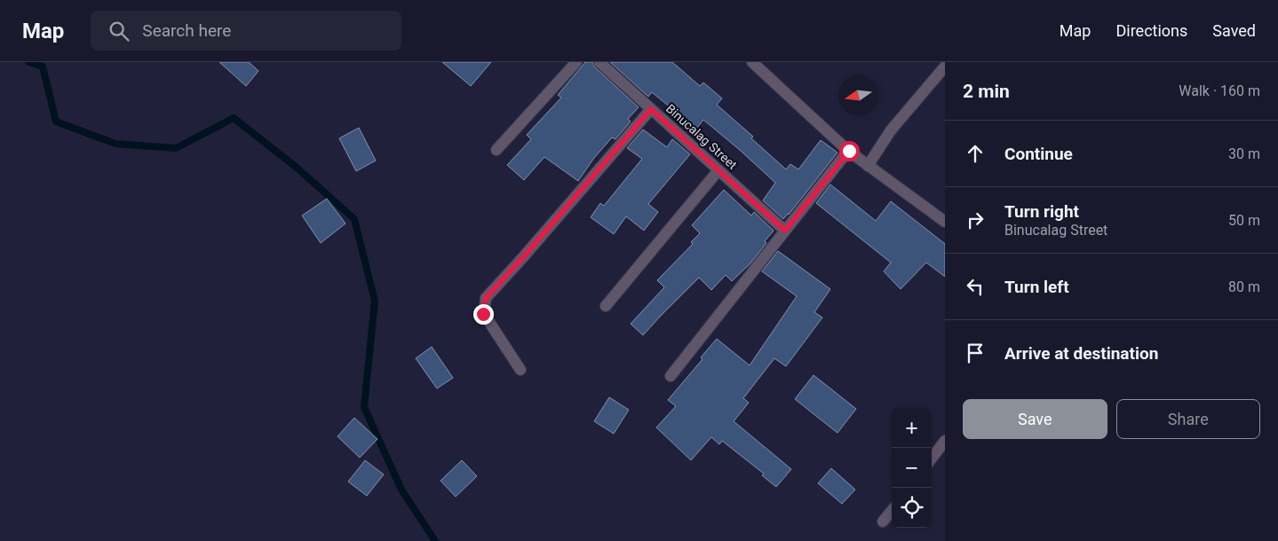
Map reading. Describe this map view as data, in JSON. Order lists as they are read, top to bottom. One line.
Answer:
{"streets":{"street":["Binucalag Street"]},"north":"left","page":{"header":"Map","search":"Search here","nav":["Map","Directions","Saved"],"heading":["2 min","Walk · 160 m"],"list":[["Continue","30 m"],["Turn right","Binucalag Street","50 m"],["Turn left","80 m"],"Arrive at destination"],"buttons":["Save","Share"],"map_buttons":["+","−"]}}
